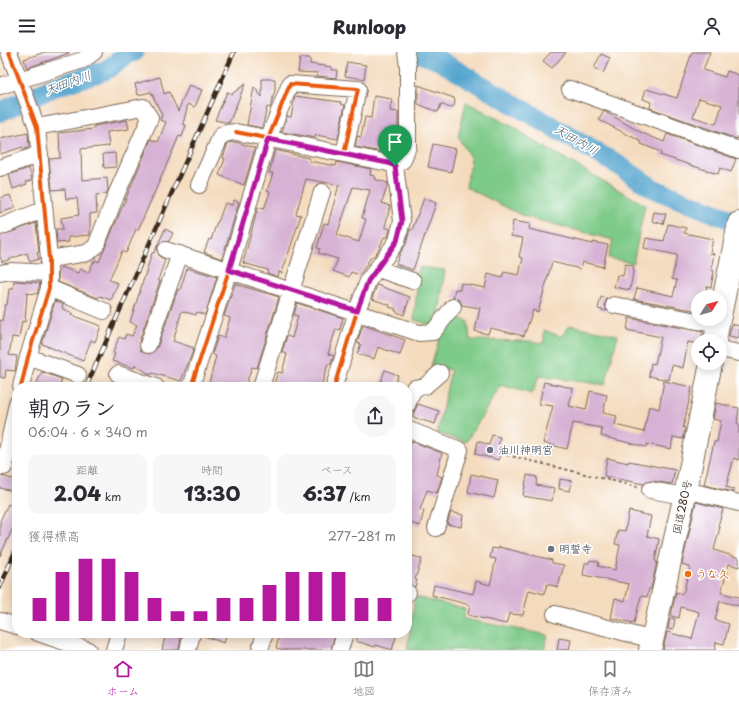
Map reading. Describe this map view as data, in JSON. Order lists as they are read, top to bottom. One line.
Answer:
{"streets":{"highway":["国道280号"]},"water":["天田内川"],"places":["油川神明宮","明誓寺","うな久"],"north":"top right","page":{"header":"Runloop","heading":["朝のラン","06:04 · 6 × 340 m"],"stats":[["距離","2.04 km"],["時間","13:30"],["ペース","6:37 /km"]],"chart":["獲得標高","277–281 m"],"tabs":["ホーム","地図","保存済み"]}}
